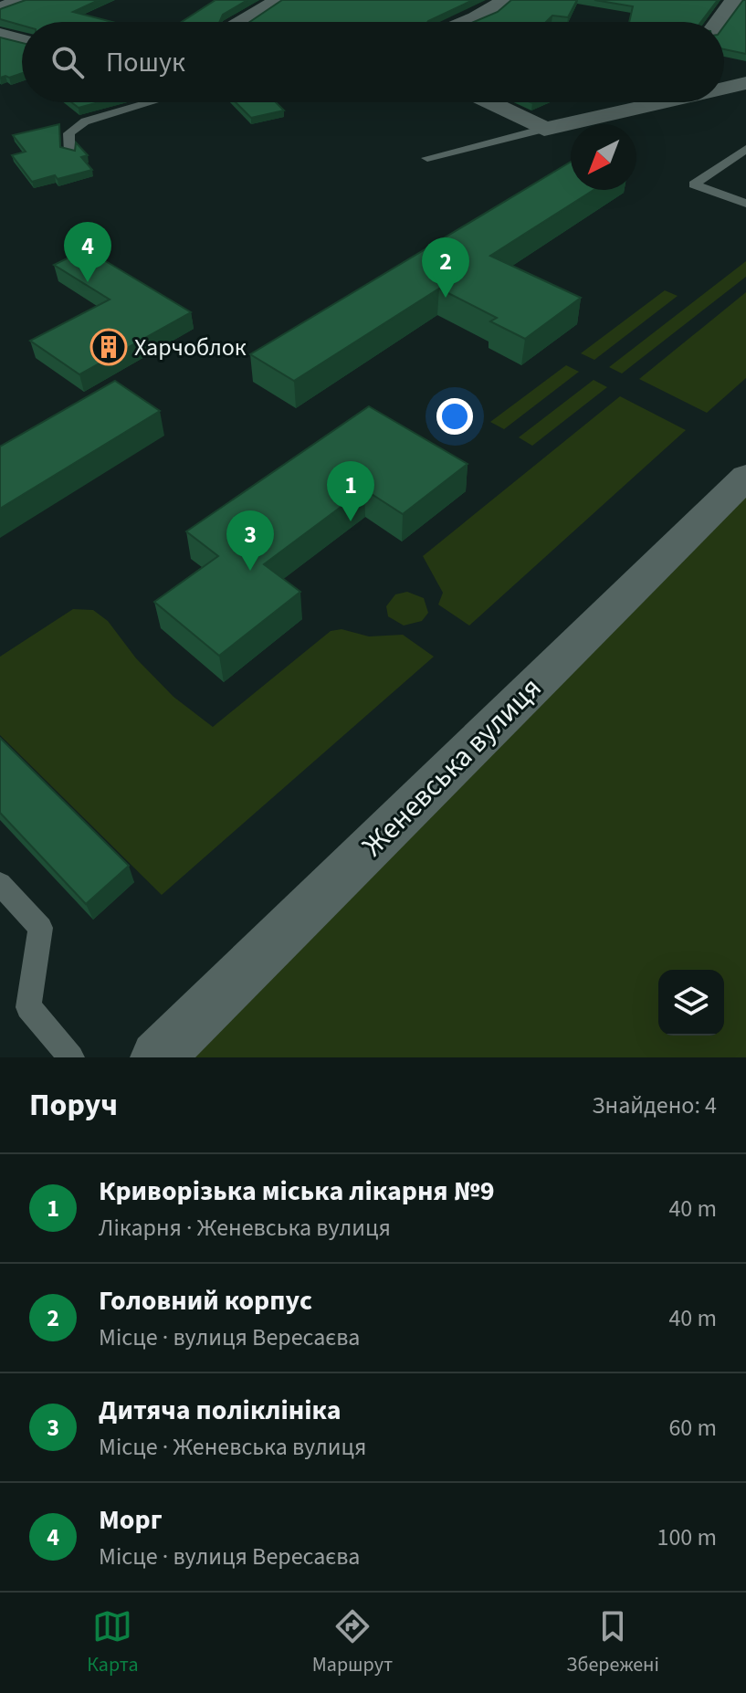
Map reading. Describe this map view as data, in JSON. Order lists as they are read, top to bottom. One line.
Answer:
{"streets":{"street":["Женевська вулиця"]},"places":{"building":["Харчоблок"]},"north":"bottom left","page":{"search":"Пошук","pins":["4","2","1","3"],"heading":["Поруч","Знайдено: 4"],"list":[{"mark":"1","name":"Криворізька міська лікарня №9","note":"Лікарня · Женевська вулиця","value":"40 m"},{"mark":"2","name":"Головний корпус","note":"Місце · вулиця Вересаєва","value":"40 m"},{"mark":"3","name":"Дитяча поліклініка","note":"Місце · Женевська вулиця","value":"60 m"},{"mark":"4","name":"Морг","note":"Місце · вулиця Вересаєва","value":"100 m"}],"nav":["Карта","Маршрут","Збережені"]}}
